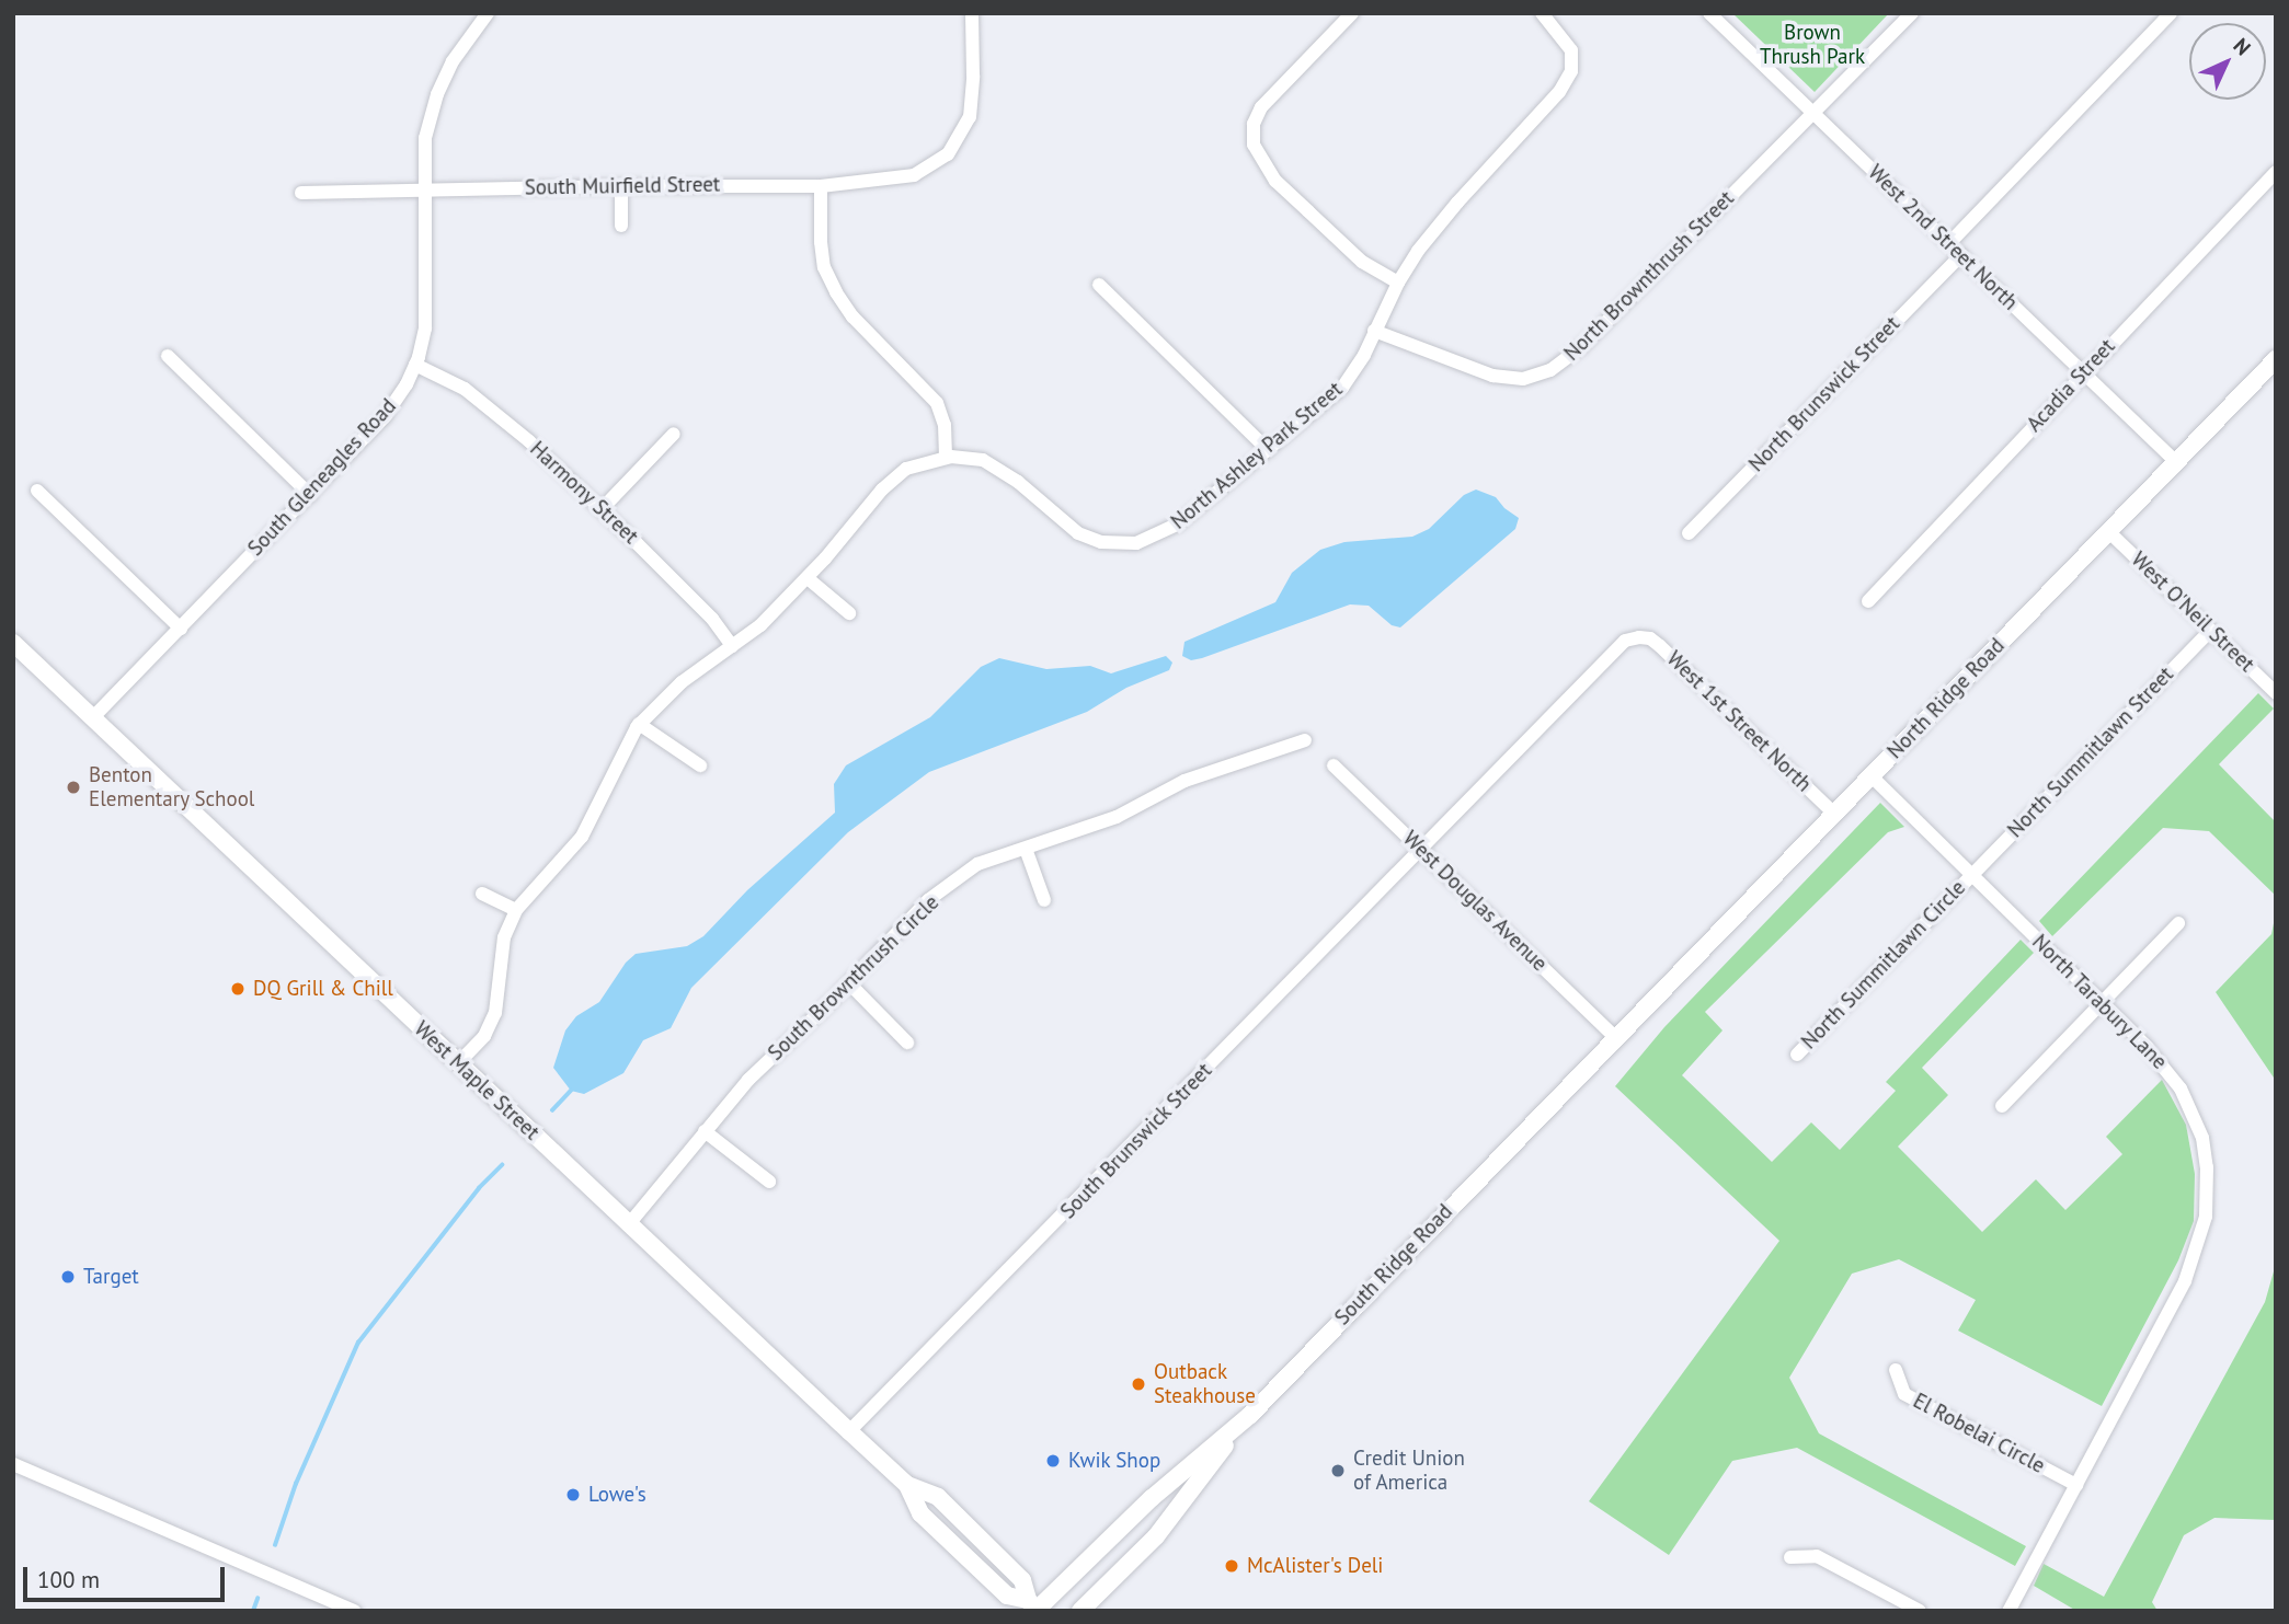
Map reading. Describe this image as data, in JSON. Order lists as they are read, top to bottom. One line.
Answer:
{"streets":{"main road":["North Ridge Road","West Maple Street","South Ridge Road"],"street":["South Muirfield Street","West 2nd Street North","North Brownthrush Street","Acadia Street","North Brunswick Street","North Ashley Park Street","South Gleneagles Road","Harmony Street","West O'Neil Street","West 1st Street North","North Summitlawn Street","West Douglas Avenue","North Summitlawn Circle","South Brownthrush Circle","North Tarabury Lane","South Brunswick Street","El Robelai Circle"]},"crossings":[["South Muirfield Street","South Gleneagles Road"],["West 2nd Street North","North Brownthrush Street"],["West 2nd Street North","Acadia Street"],["West 2nd Street North","North Brunswick Street"],["West 2nd Street North","North Ridge Road"],["North Brownthrush Street","North Ashley Park Street"],["South Gleneagles Road","Harmony Street"],["South Gleneagles Road","West Maple Street"],["West O'Neil Street","North Ridge Road"],["West O'Neil Street","North Summitlawn Street"],["North Ridge Road","West 1st Street North"],["North Ridge Road","West Douglas Avenue"],["North Ridge Road","North Tarabury Lane"],["North Ridge Road","South Ridge Road"],["West 1st Street North","West Douglas Avenue"],["West 1st Street North","South Brunswick Street"],["North Summitlawn Street","North Summitlawn Circle"],["North Summitlawn Street","North Tarabury Lane"],["West Douglas Avenue","South Brunswick Street"],["West Douglas Avenue","South Ridge Road"],["North Summitlawn Circle","North Tarabury Lane"],["South Brownthrush Circle","West Maple Street"],["North Tarabury Lane","El Robelai Circle"],["West Maple Street","South Brunswick Street"],["West Maple Street","South Ridge Road"]],"parks":["Brown Thrush Park"],"places":["Benton Elementary School","DQ Grill & Chill","Target","Outback Steakhouse","Kwik Shop","Credit Union of America","Lowe's","McAlister's Deli"],"scale_bar":"100 m","north":"top right"}
